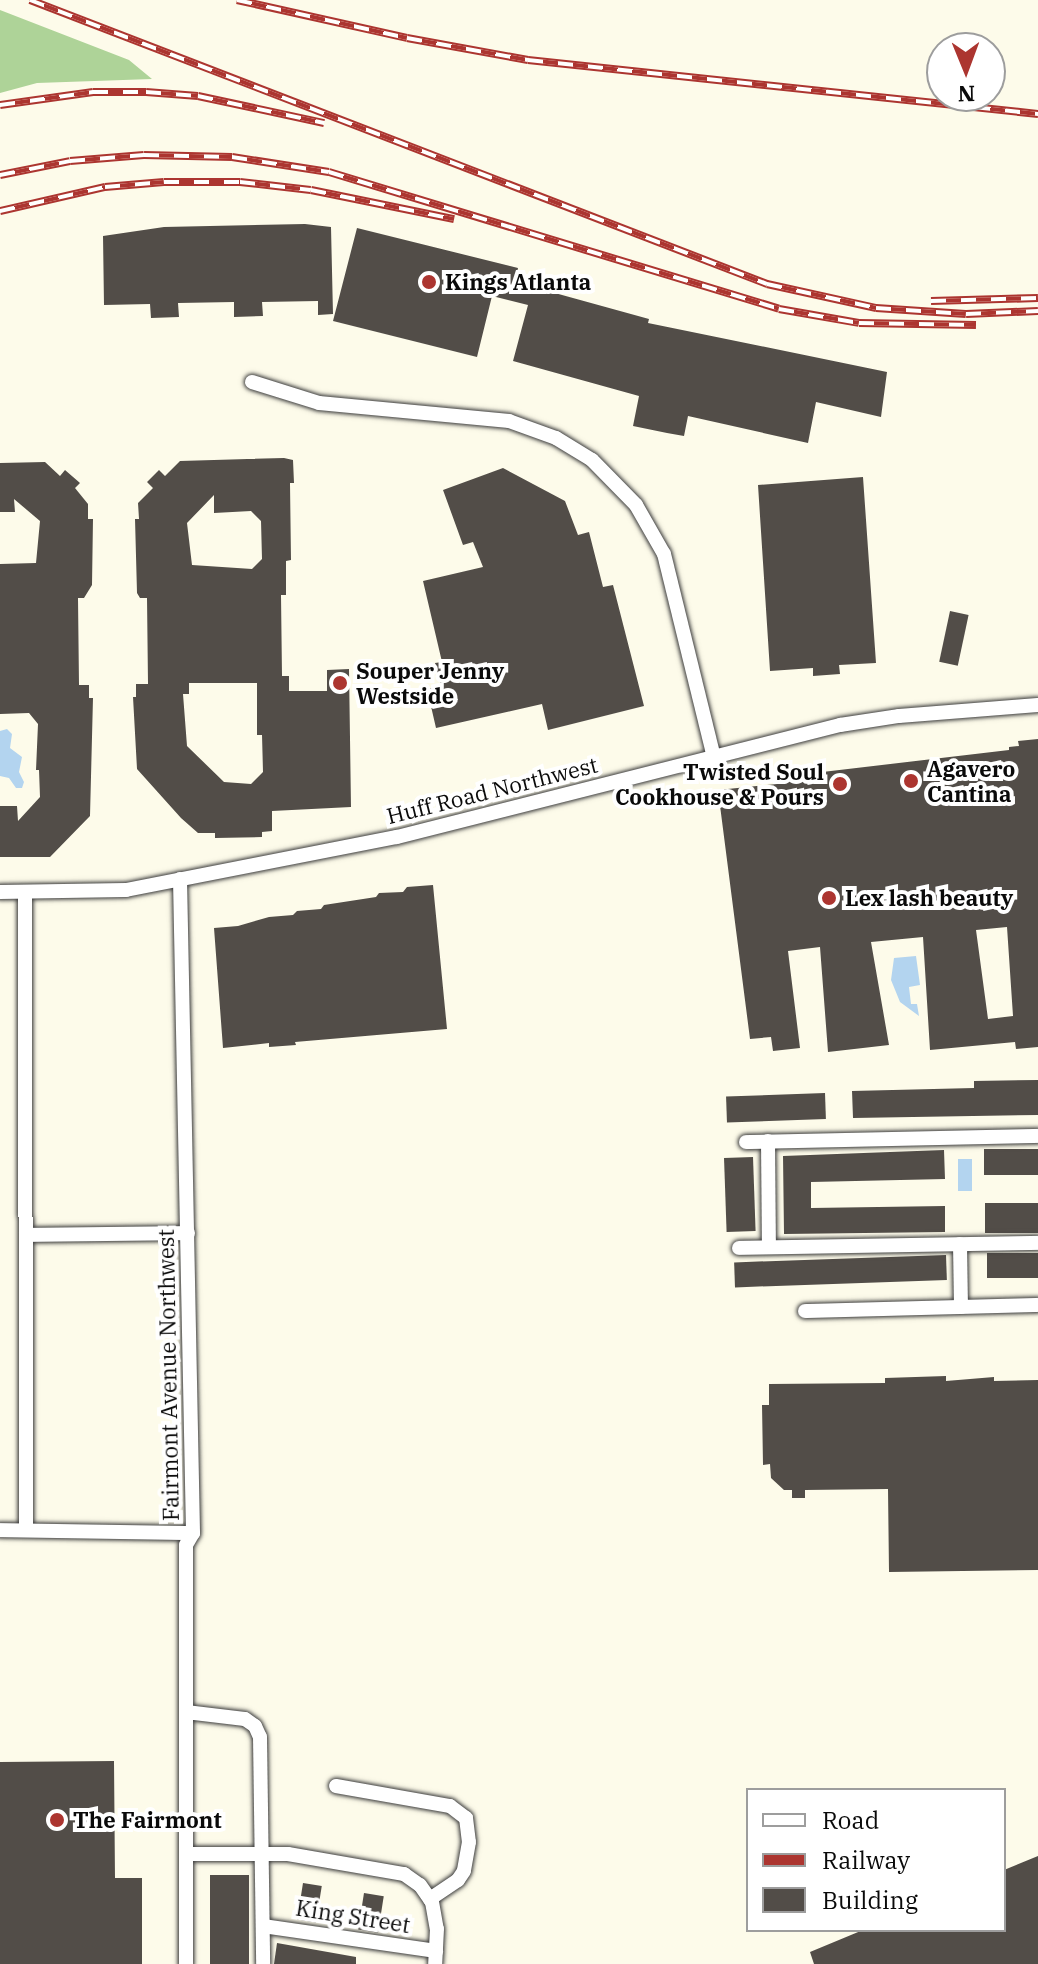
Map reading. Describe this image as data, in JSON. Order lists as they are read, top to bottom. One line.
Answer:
{"streets":{"street":["Huff Road Northwest","Fairmont Avenue Northwest","King Street"]},"crossings":[["Huff Road Northwest","Fairmont Avenue Northwest"]],"places":["Kings Atlanta","Souper Jenny Westside","Agavero Cantina","Twisted Soul Cookhouse & Pours","Lex lash beauty","The Fairmont"],"legend":["Road","Railway","Building"],"north":"bottom"}
